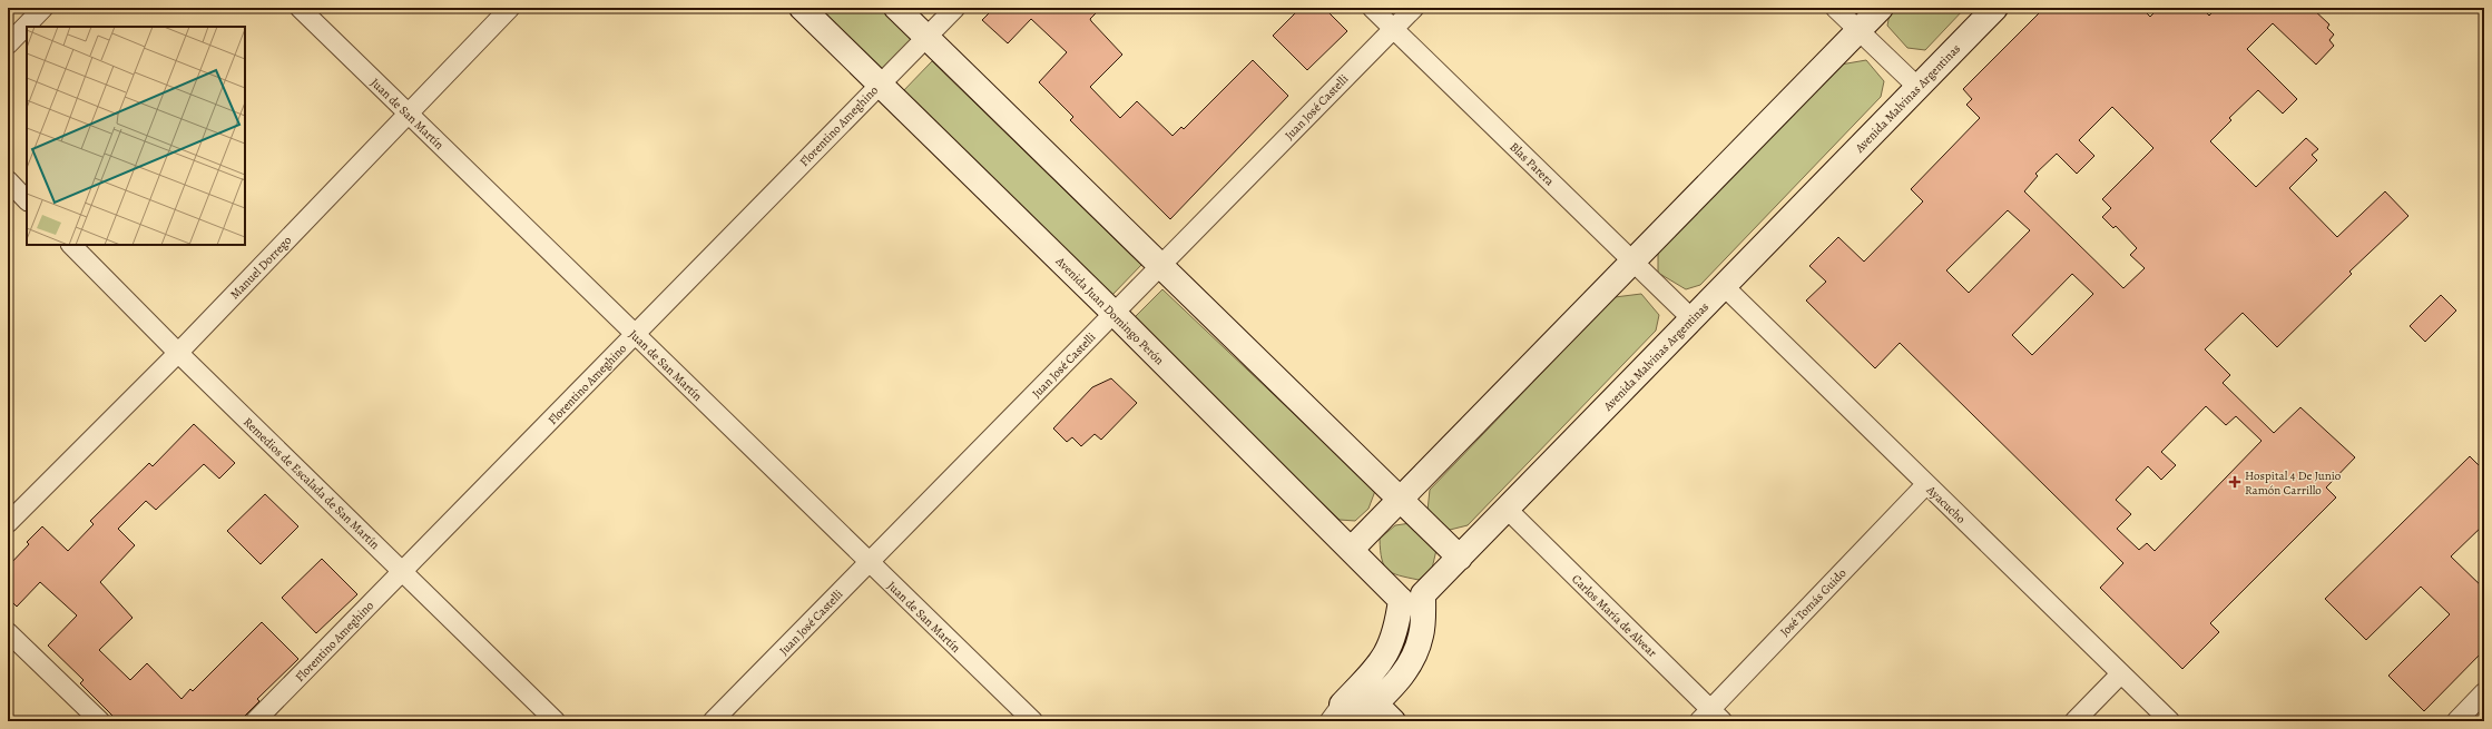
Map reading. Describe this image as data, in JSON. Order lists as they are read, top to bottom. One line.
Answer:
{"streets":{"main road":["Avenida Malvinas Argentinas","Avenida Juan Domingo Perón"],"street":["Juan José Castelli","Juan de San Martín","Florentino Ameghino","Blas Parera","Manuel Dorrego","Remedios de Escalada de San Martín","Ayacucho","José Tomás Guido","Carlos María de Alvear"]},"crossings":[["Avenida Malvinas Argentinas","Blas Parera"],["Avenida Malvinas Argentinas","Avenida Juan Domingo Perón"],["Avenida Malvinas Argentinas","Ayacucho"],["Avenida Malvinas Argentinas","Carlos María de Alvear"],["Juan José Castelli","Juan de San Martín"],["Juan José Castelli","Blas Parera"],["Juan José Castelli","Avenida Juan Domingo Perón"],["Juan de San Martín","Florentino Ameghino"],["Juan de San Martín","Manuel Dorrego"],["Florentino Ameghino","Avenida Juan Domingo Perón"],["Florentino Ameghino","Remedios de Escalada de San Martín"],["Manuel Dorrego","Remedios de Escalada de San Martín"],["Ayacucho","José Tomás Guido"],["José Tomás Guido","Carlos María de Alvear"]],"places":{"health":["Hospital 4 De Junio Ramón Carrillo"]}}
